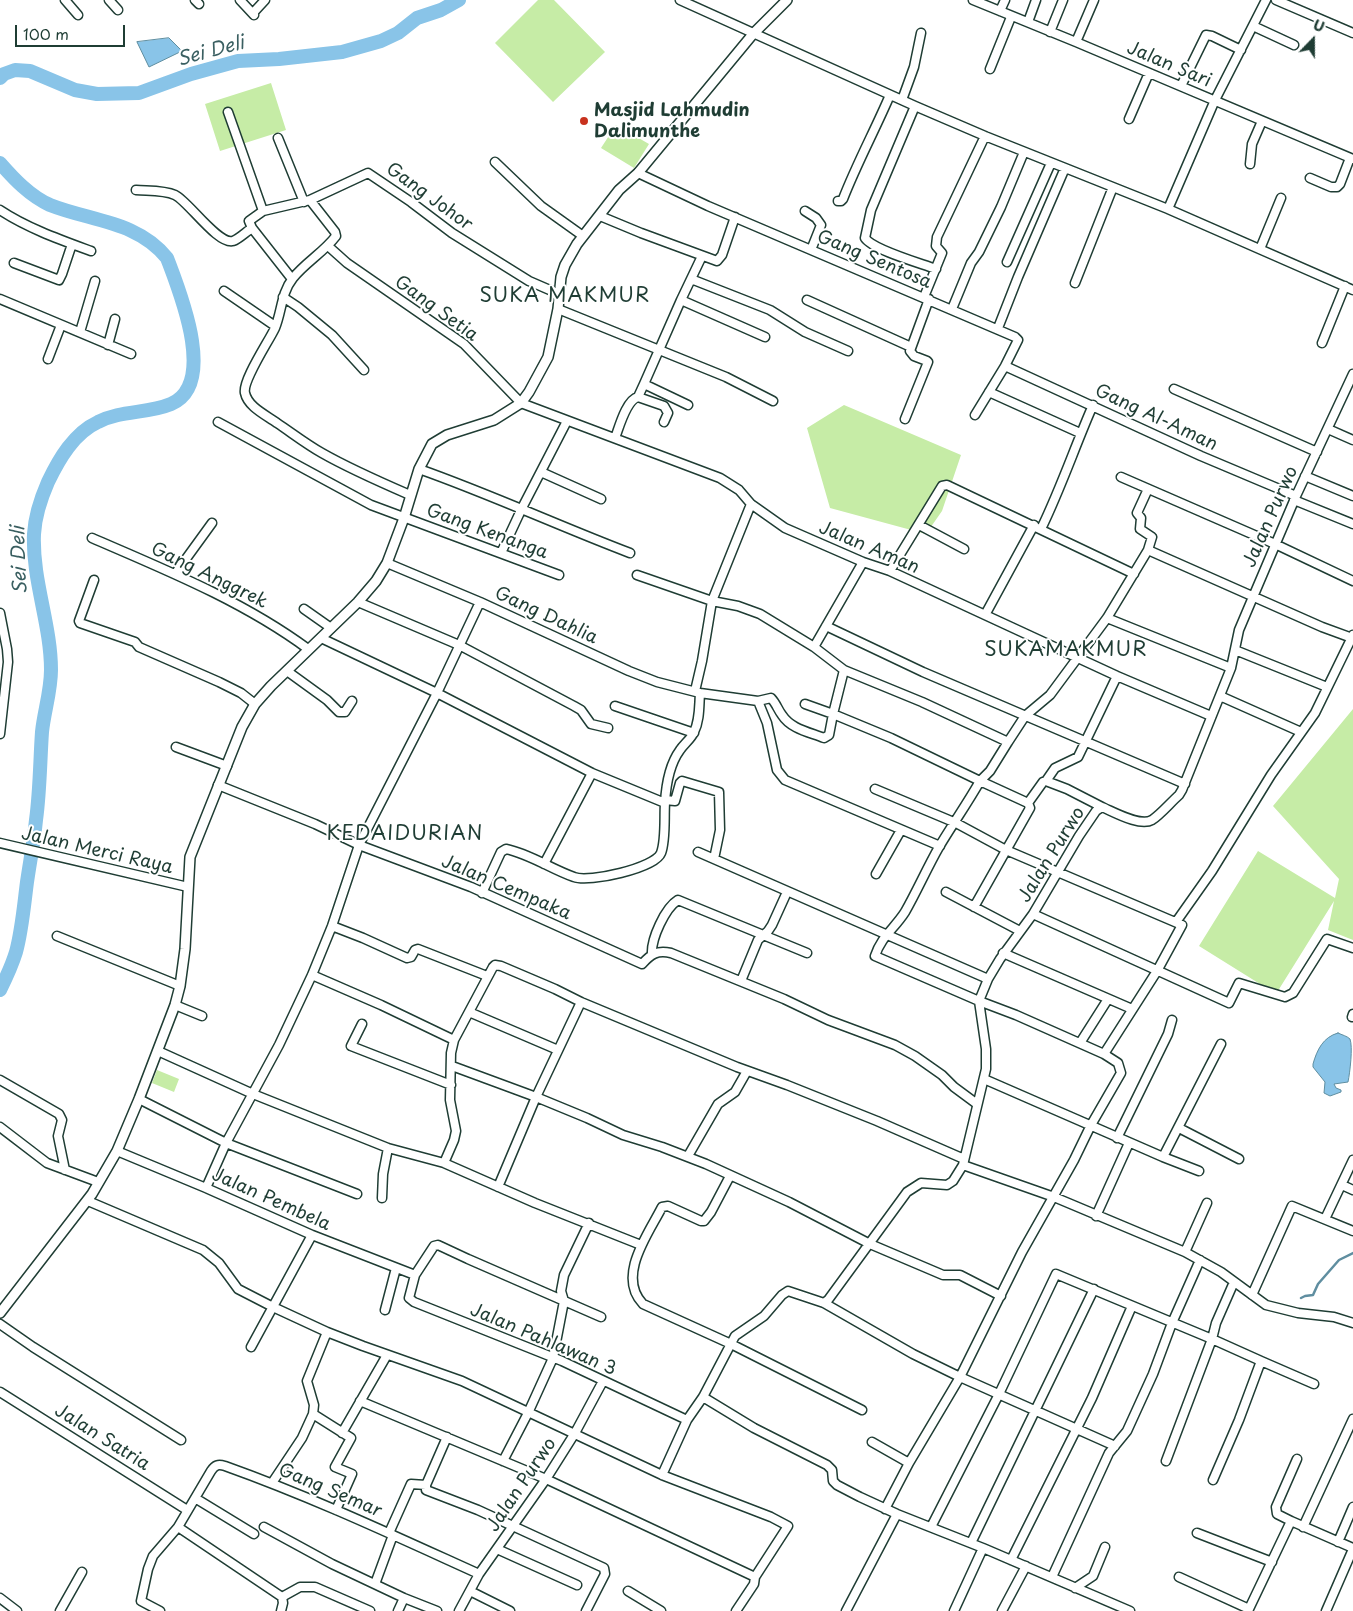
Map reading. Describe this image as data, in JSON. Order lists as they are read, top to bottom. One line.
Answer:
{"streets":{"street":["Jalan Sari","Gang Johor","Gang Sentosa","Gang Setia","Gang Al-Aman","Jalan Purwo","Gang Kenanga","Jalan Aman","Gang Anggrek","Gang Dahlia","Jalan Merci Raya","Jalan Cempaka","Jalan Pembela","Jalan Pahlawan 3","Jalan Satria","Gang Semar"]},"crossings":[["Gang Sentosa","Gang Al-Aman"],["Gang Setia","Jalan Aman"],["Gang Al-Aman","Jalan Purwo"],["Jalan Purwo","Jalan Aman"],["Jalan Purwo","Gang Semar"],["Jalan Pembela","Jalan Pahlawan 3"],["Jalan Satria","Gang Semar"]],"districts":["SUKA MAKMUR","SUKAMAKMUR","KEDAIDURIAN"],"water":["Sei Deli"],"places":["Masjid Lahmudin Dalimunthe"],"scale_bar":"100 m","north":"top"}
